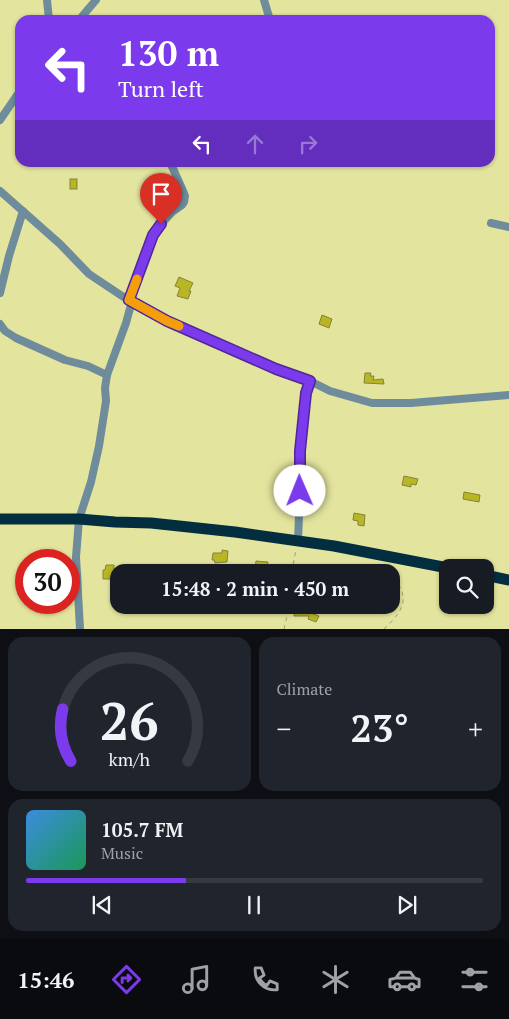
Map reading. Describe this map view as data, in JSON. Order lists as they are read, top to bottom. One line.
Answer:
{"page":{"turn":["130 m","Turn left"],"limit":"30","trip":"15:48 · 2 min · 450 m","tile":"Climate","heat":["−","23°","+"],"song":["105.7 FM","Music"],"tabs":"15:46","gauge":["26","km/h"]}}
